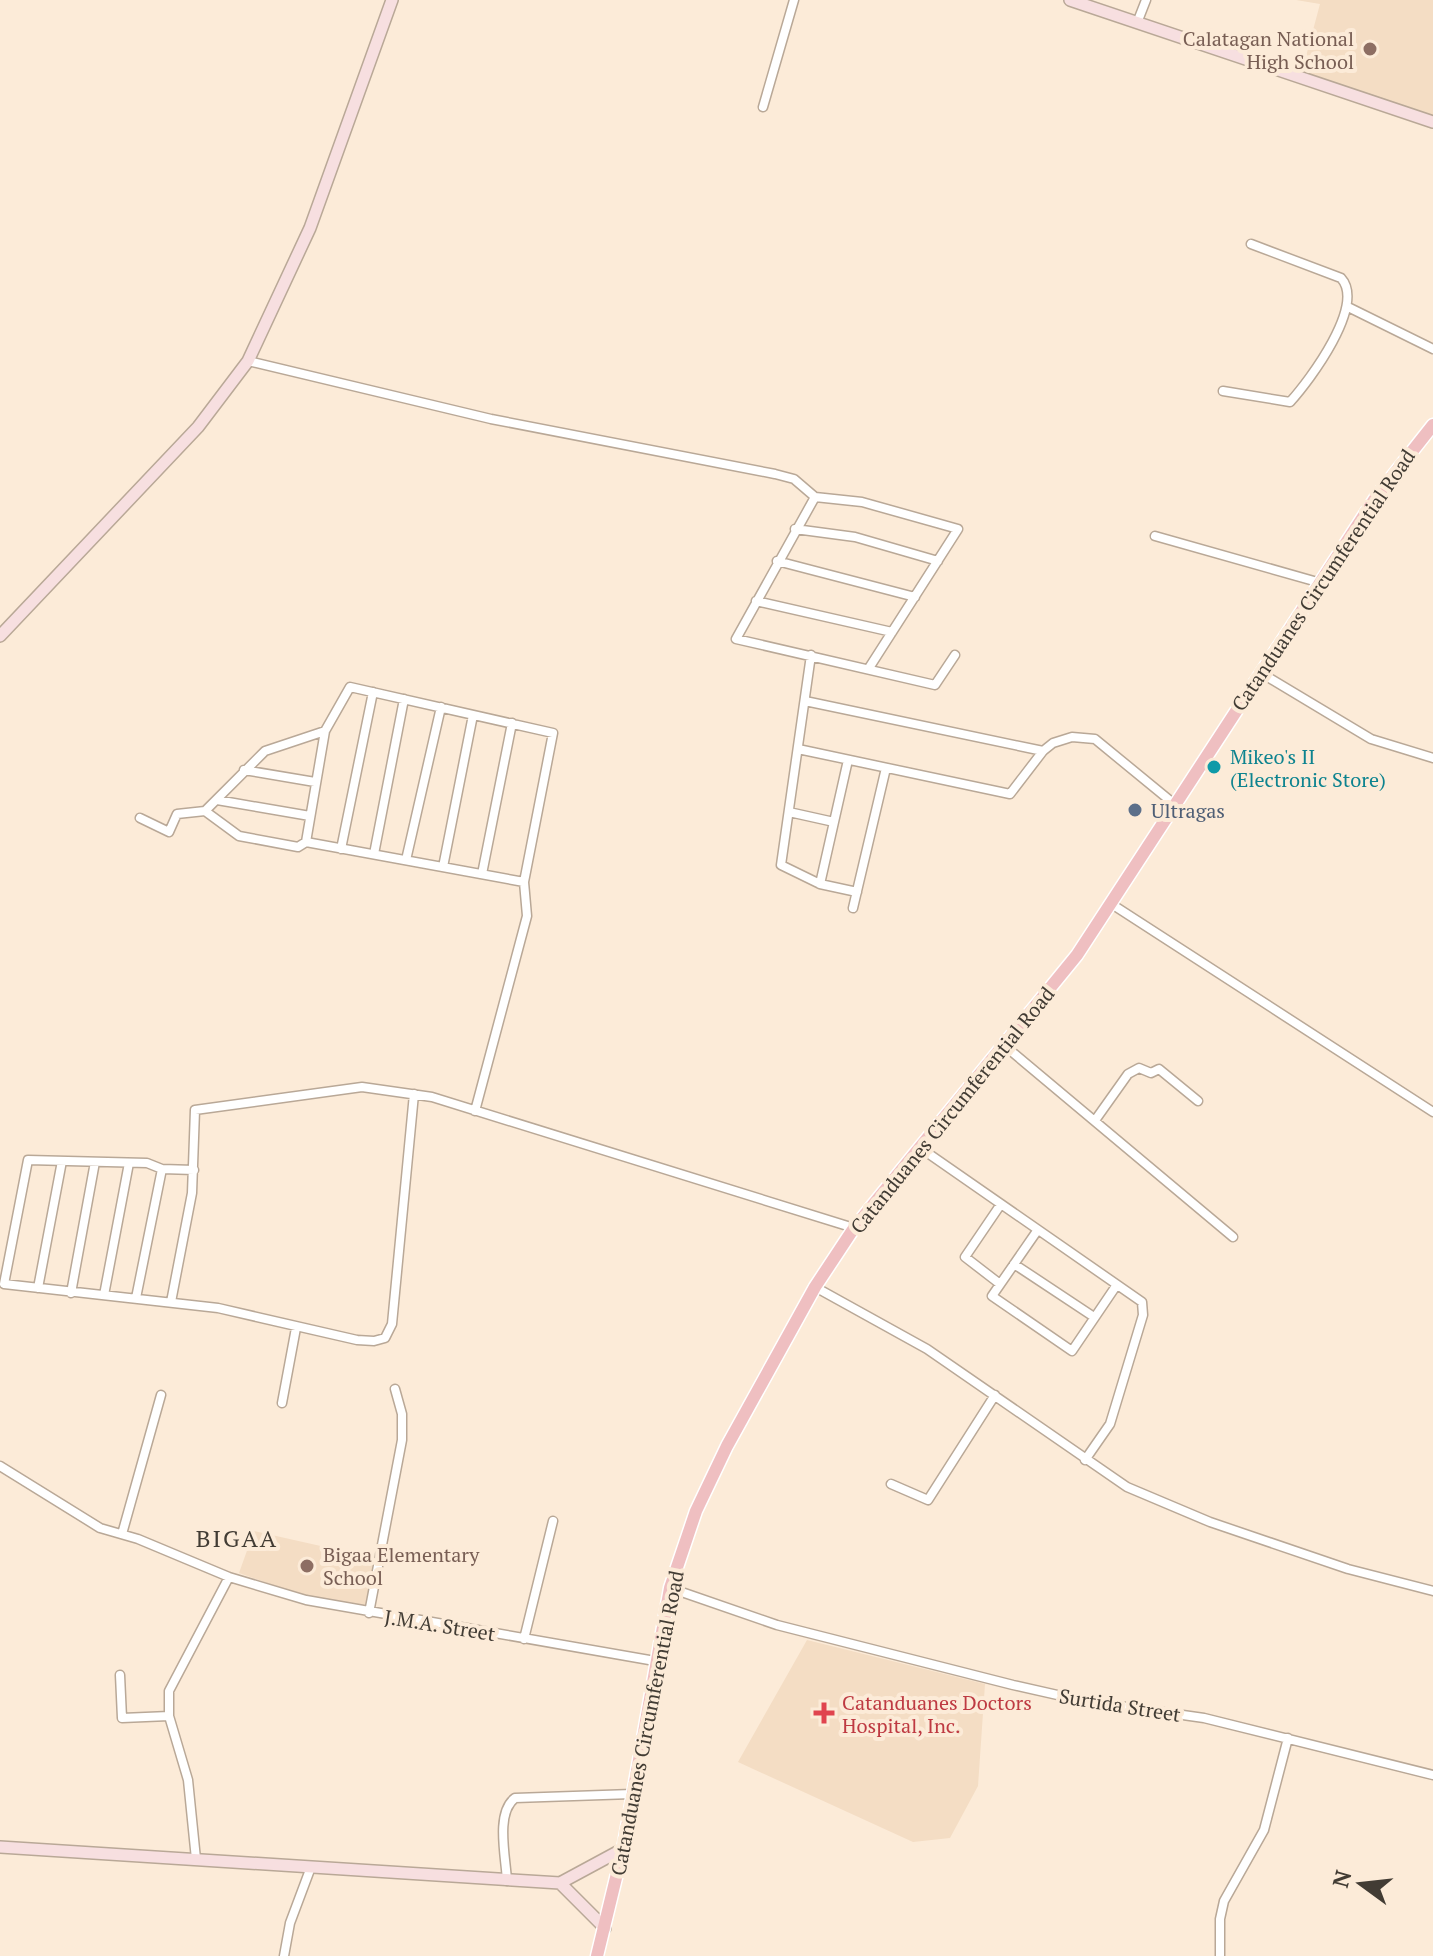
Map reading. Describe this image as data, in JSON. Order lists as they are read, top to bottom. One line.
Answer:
{"streets":{"main road":["Catanduanes Circumferential Road"],"street":["J.M.A. Street","Surtida Street"]},"crossings":[["Catanduanes Circumferential Road","J.M.A. Street"],["Catanduanes Circumferential Road","Surtida Street"]],"districts":["BIGAA"],"places":{"other":["Calatagan National High School","Mikeo's II (Electronic Store)","Ultragas","Bigaa Elementary School"],"health":["Catanduanes Doctors Hospital, Inc."]},"north":"left"}
